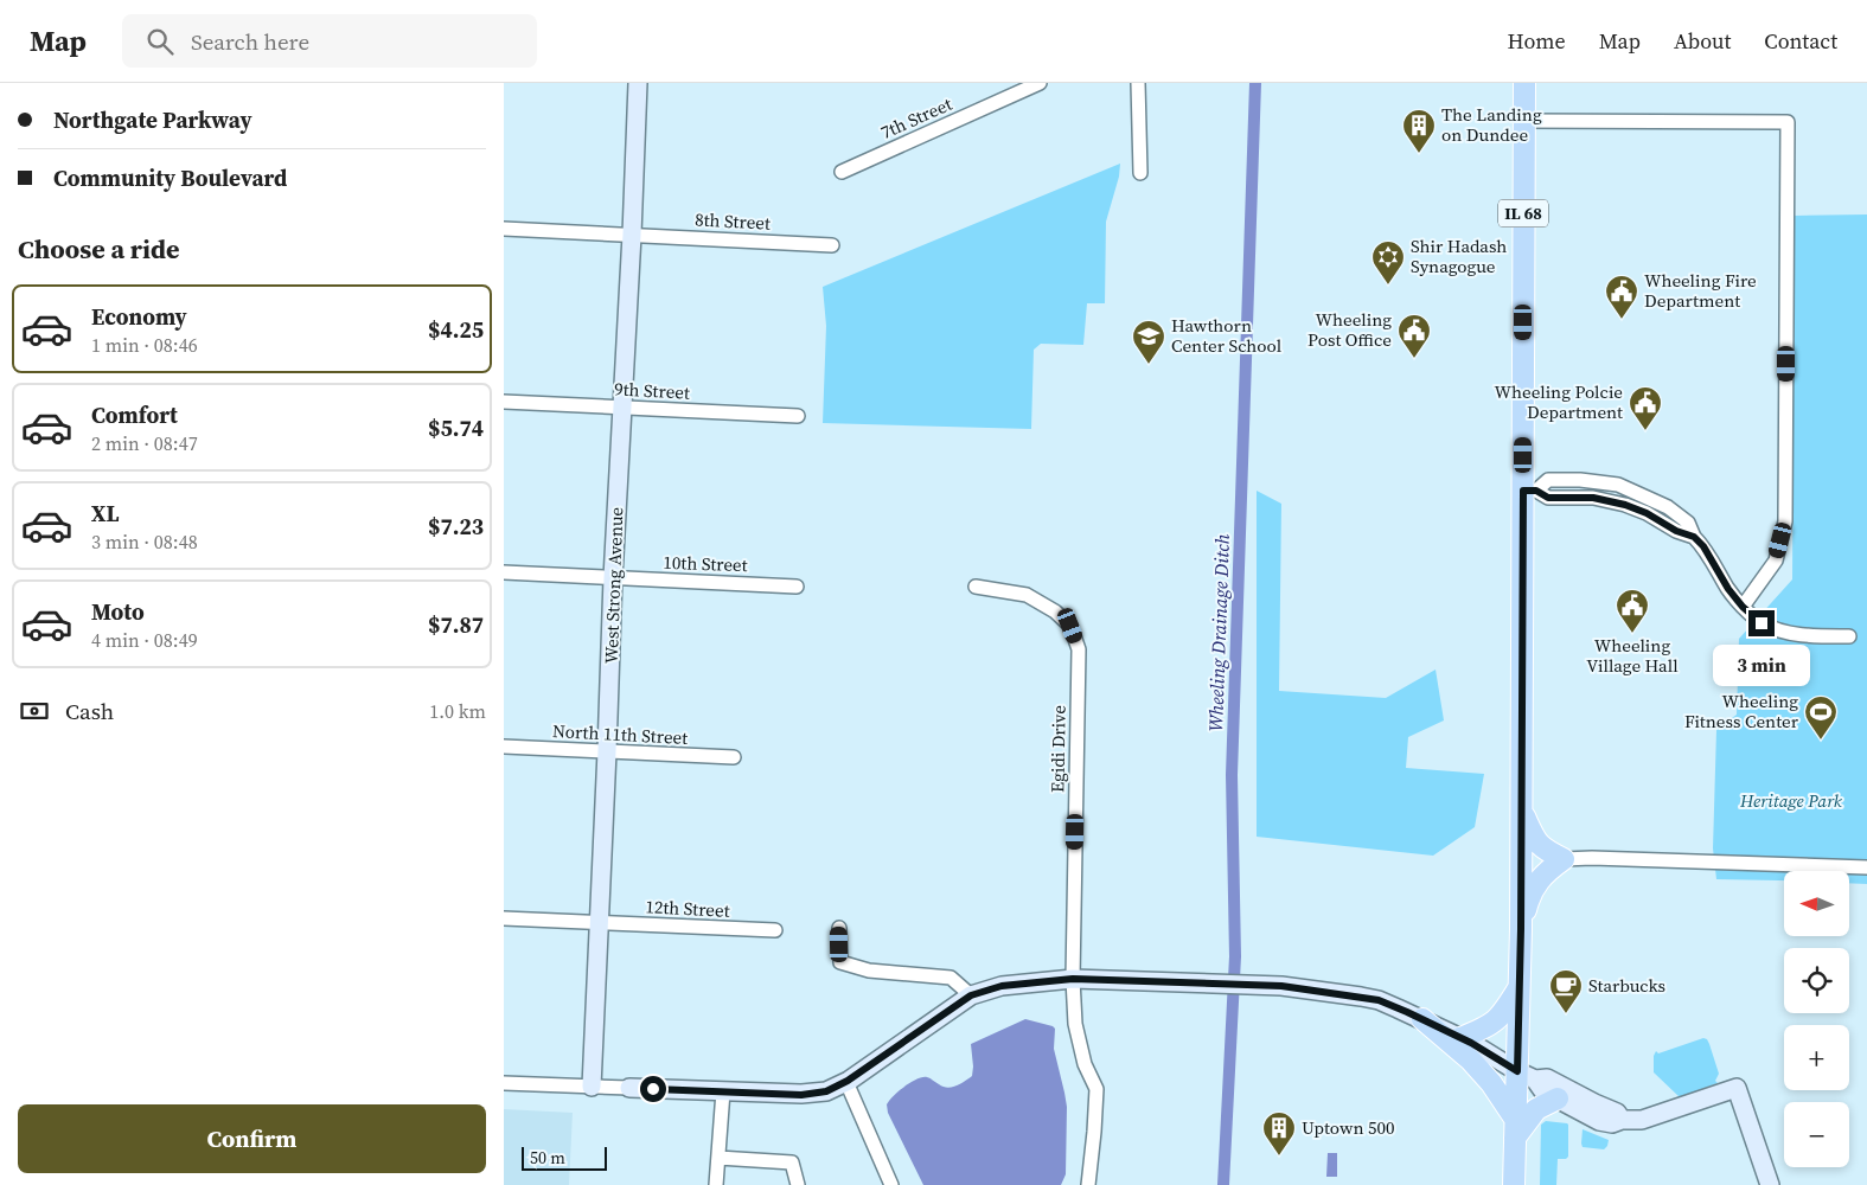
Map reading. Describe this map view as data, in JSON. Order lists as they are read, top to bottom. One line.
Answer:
{"streets":{"main road":["IL 68"],"street":["7th Street","8th Street","9th Street","10th Street","West Strong Avenue","North 11th Street","Egidi Drive","12th Street"]},"crossings":[["8th Street","West Strong Avenue"],["9th Street","West Strong Avenue"],["10th Street","West Strong Avenue"],["West Strong Avenue","North 11th Street"],["West Strong Avenue","12th Street"]],"water":["Wheeling Drainage Ditch"],"parks":["Heritage Park"],"places":{"building":["The Landing on Dundee","Uptown 500"],"synagogue":["Shir Hadash Synagogue"],"public building":["Wheeling Fire Department","Wheeling Post Office","Wheeling Polcie Department","Wheeling Village Hall"],"school or university":["Hawthorn Center School"],"sports":["Wheeling Fitness Center"],"cafe":["Starbucks"]},"scale_bar":"50 m","north":"left","page":{"header":"Map","search":"Search here","nav":["Home","Map","About","Contact"],"banner":["Northgate Parkway","Community Boulevard"],"heading":"Choose a ride","list":[{"name":"Economy","note":"1 min · 08:46","value":"$4.25"},{"name":"Comfort","note":"2 min · 08:47","value":"$5.74"},{"name":"XL","note":"3 min · 08:48","value":"$7.23"},{"name":"Moto","note":"4 min · 08:49","value":"$7.87"}],"bubble":"3 min","pay":["Cash","1.0 km"],"map_buttons":["+","−"],"buttons":"Confirm","scale":"50 m"}}
